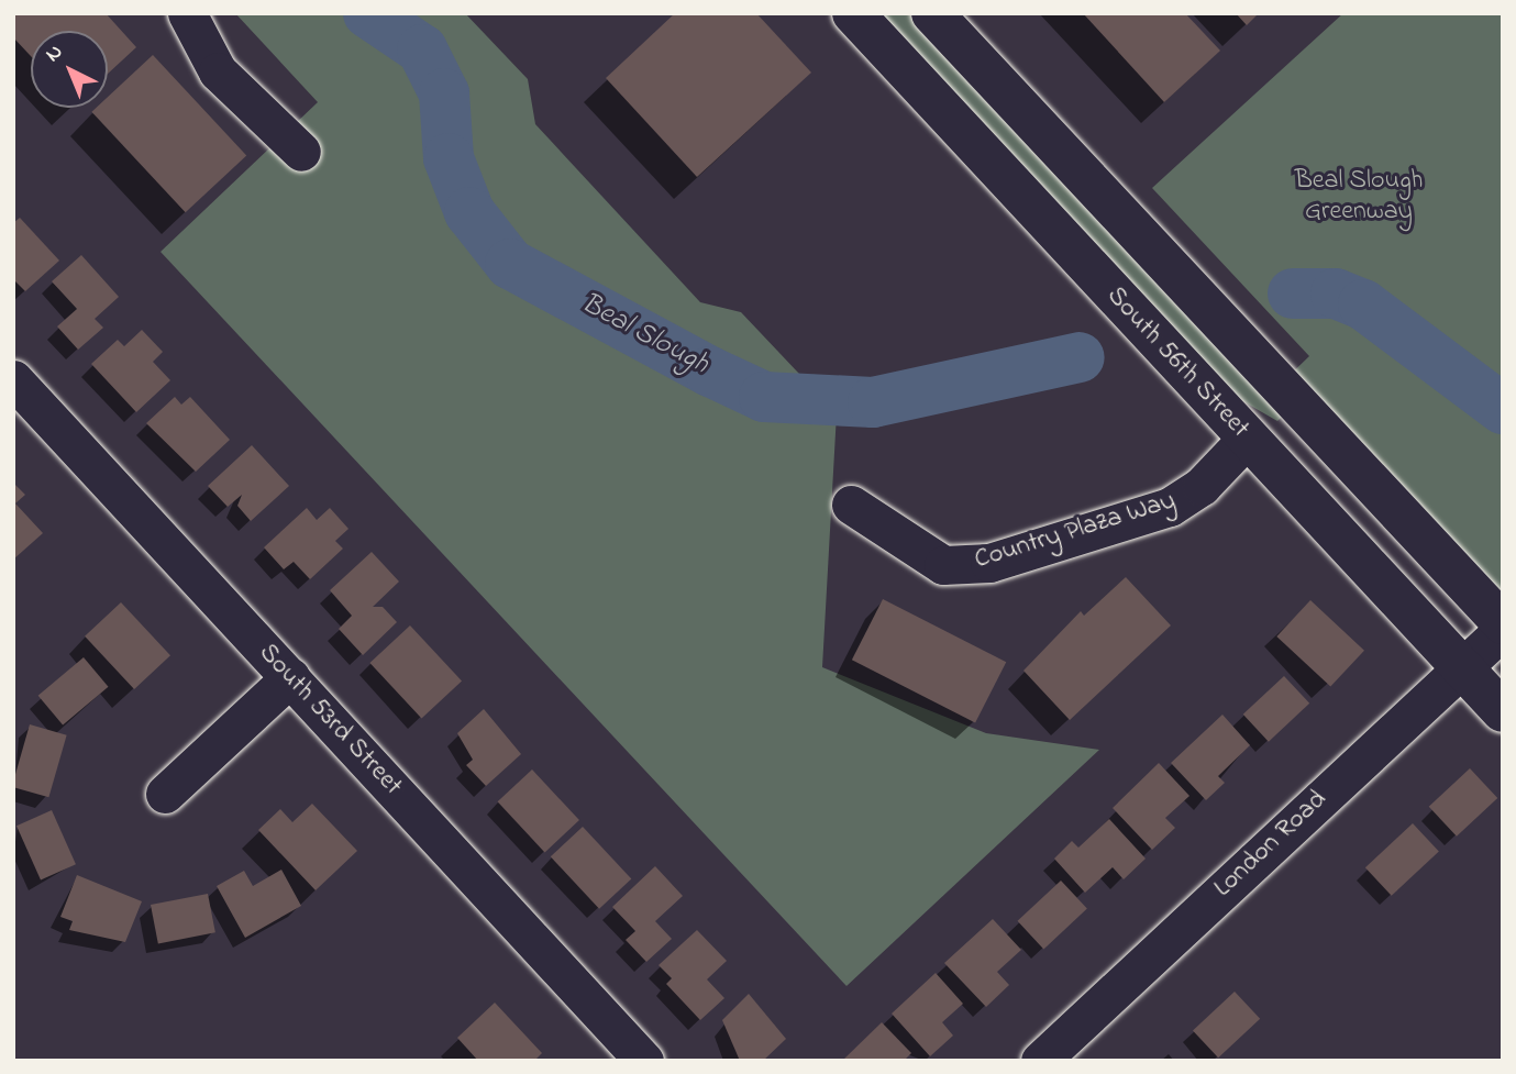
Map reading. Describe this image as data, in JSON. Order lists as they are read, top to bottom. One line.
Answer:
{"streets":{"main road":["South 56th Street"],"street":["Country Plaza Way","South 53rd Street","London Road"]},"crossings":[["South 56th Street","Country Plaza Way"],["South 56th Street","London Road"]],"water":["Beal Slough"],"parks":["Beal Slough Greenway"],"north":"top left"}
